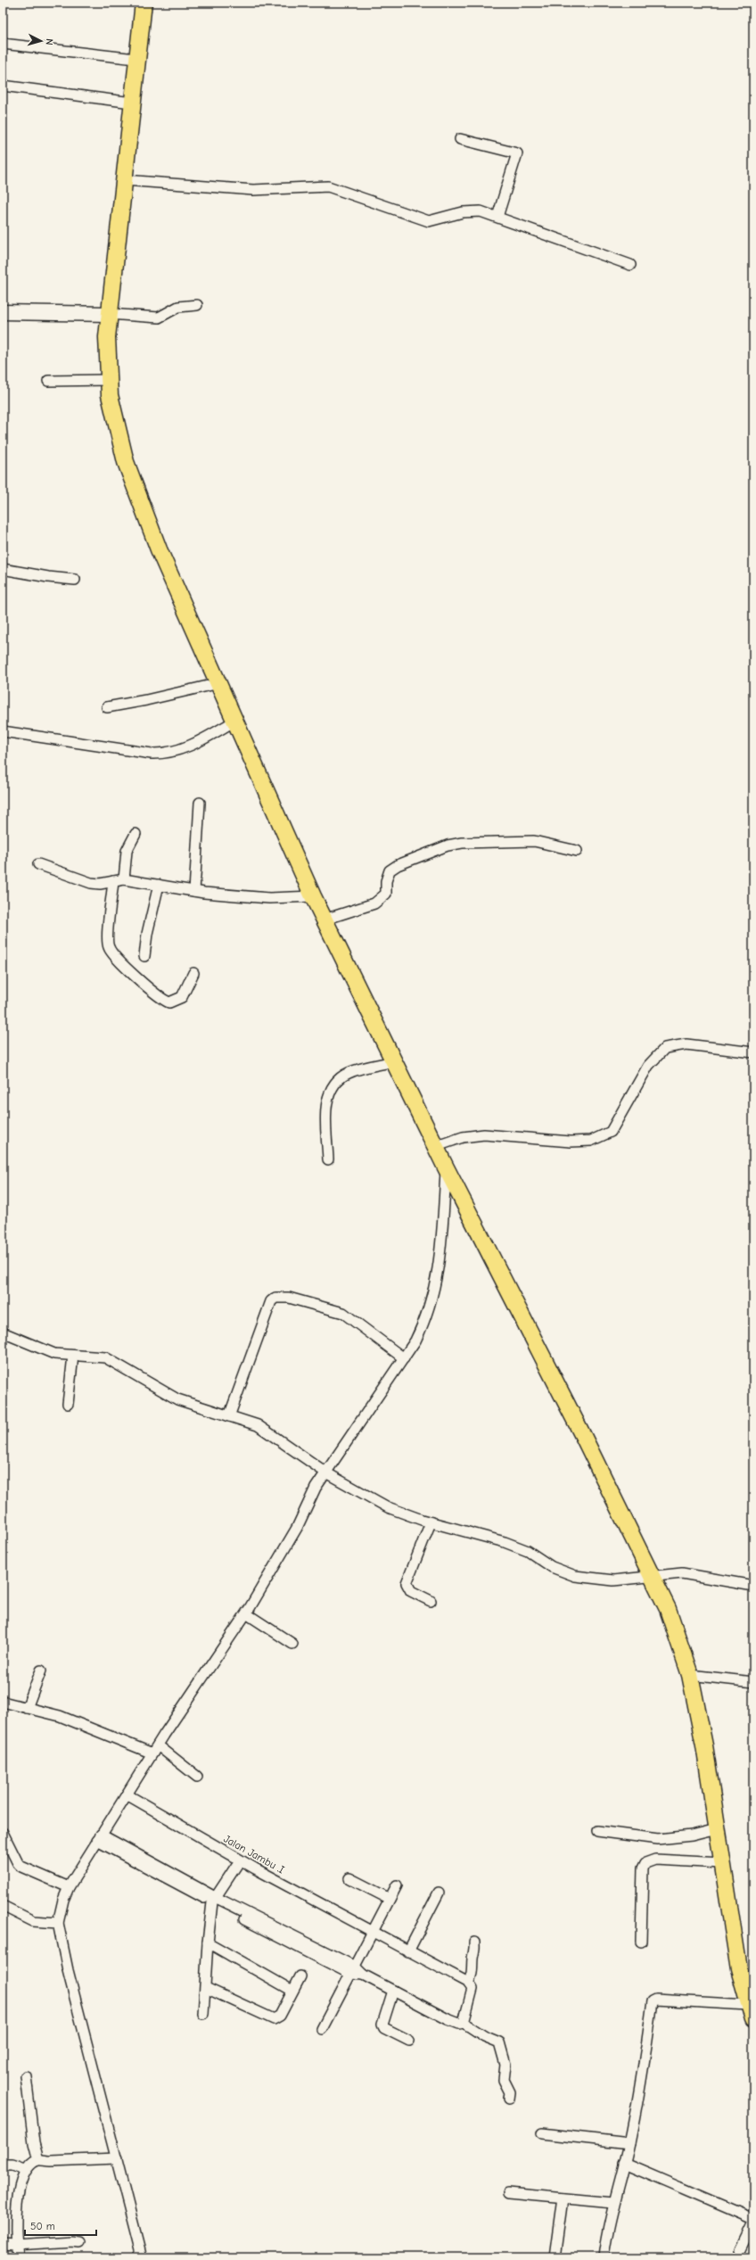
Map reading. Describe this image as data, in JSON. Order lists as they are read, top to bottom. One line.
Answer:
{"streets":{"street":["Jalan Jambu .I"]},"scale_bar":"50 m","north":"right"}
